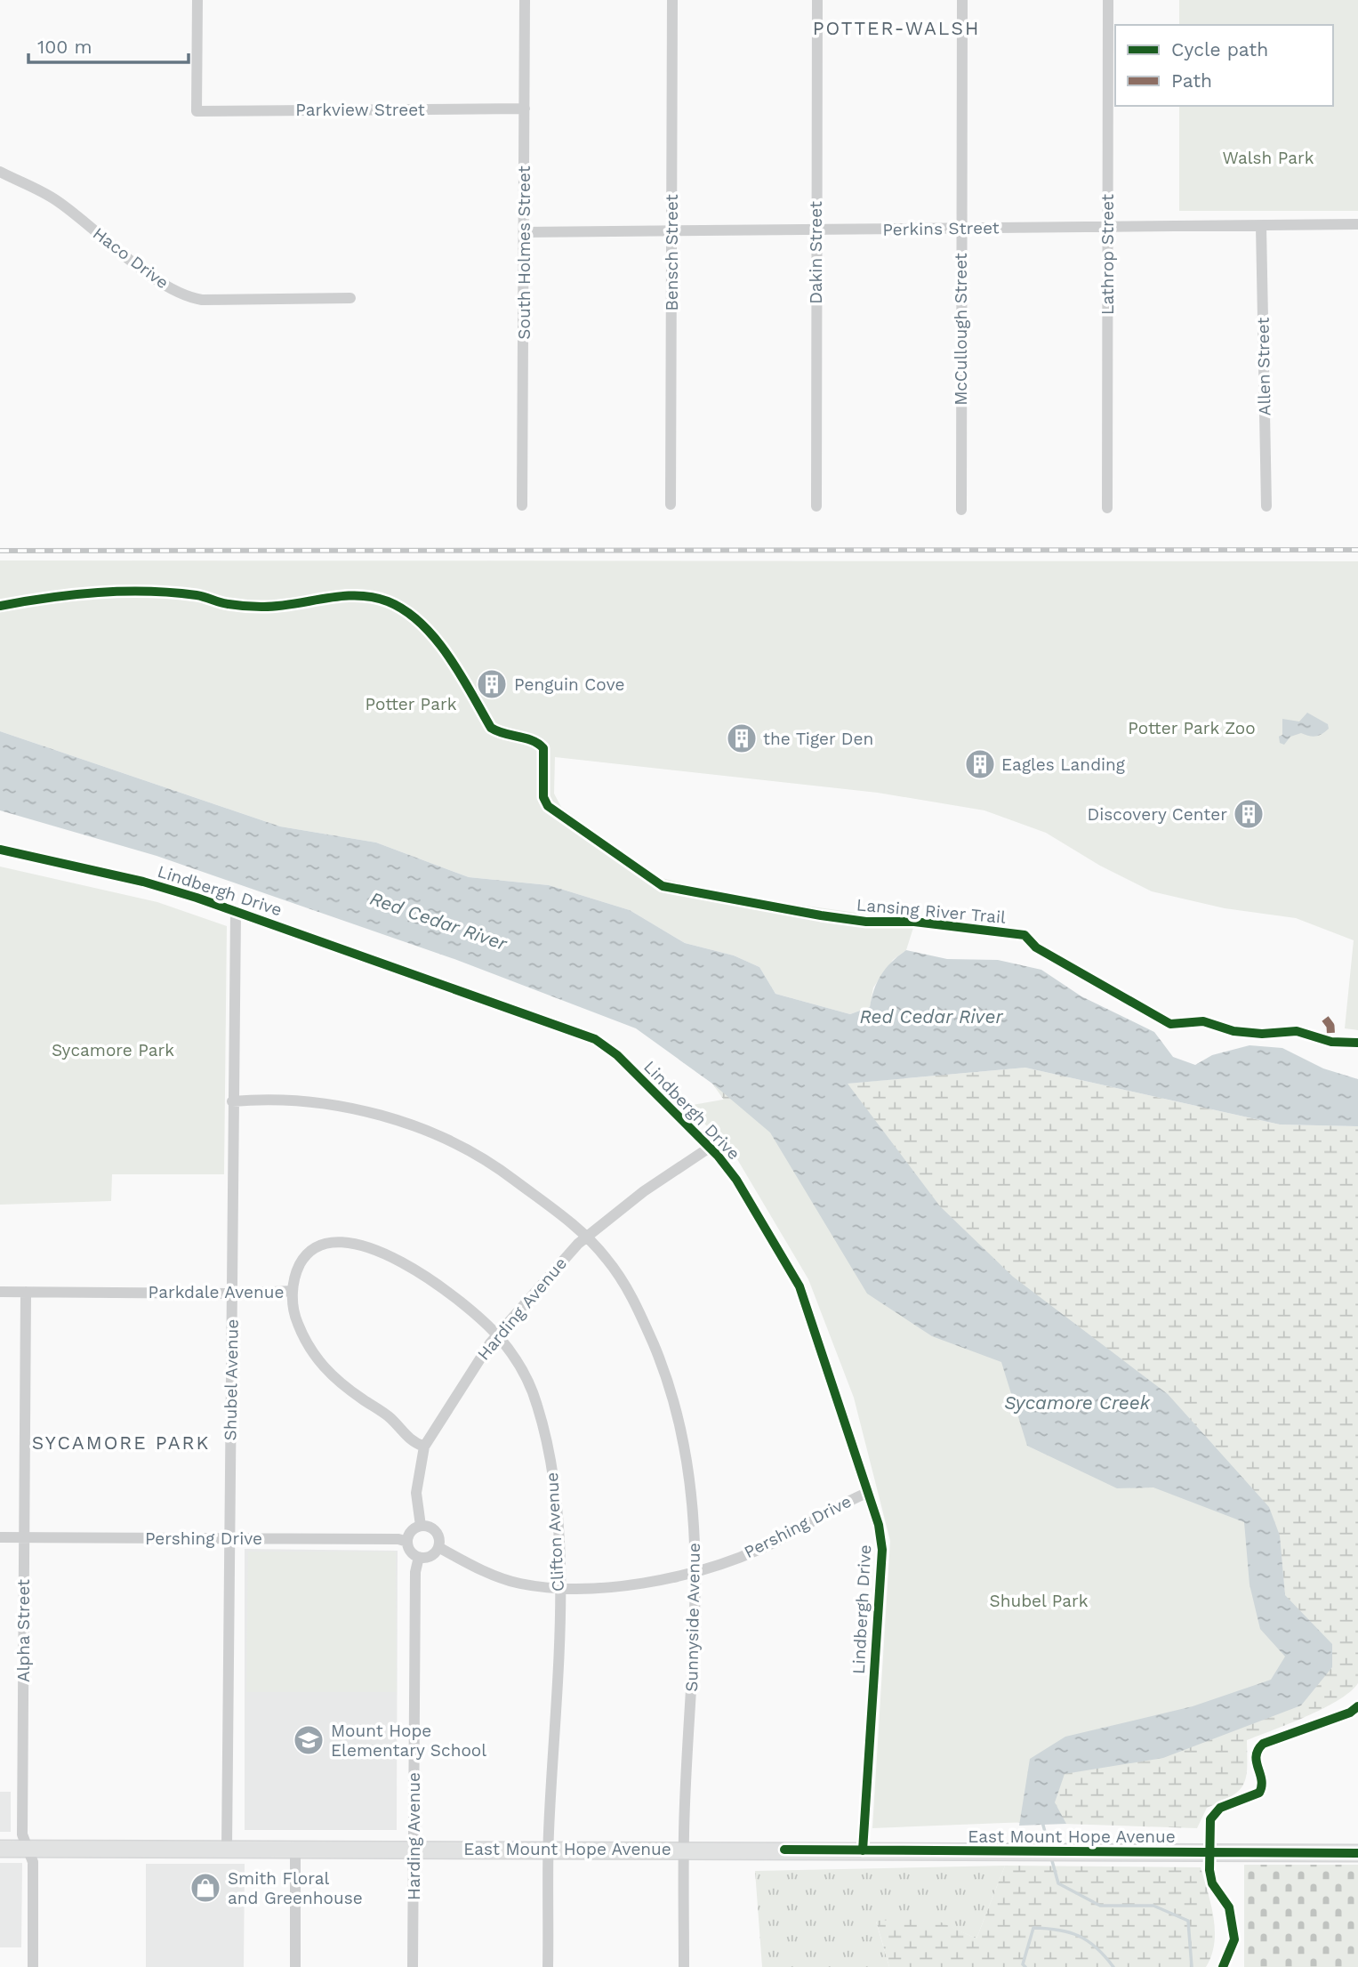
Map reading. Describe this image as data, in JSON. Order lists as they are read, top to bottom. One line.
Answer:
{"streets":{"street":["Parkview Street","Perkins Street","South Holmes Street","Bensch Street","Dakin Street","Lathrop Street","Haco Drive","McCullough Street","Allen Street","Lindbergh Drive","Parkdale Avenue","Harding Avenue","Shubel Avenue","Pershing Drive","Clifton Avenue","Sunnyside Avenue","Alpha Street","East Mount Hope Avenue"],"cycle path":["Lansing River Trail"]},"crossings":[["Parkview Street","South Holmes Street"],["Perkins Street","South Holmes Street"],["Perkins Street","Bensch Street"],["Perkins Street","Dakin Street"],["Perkins Street","Lathrop Street"],["Perkins Street","McCullough Street"],["Perkins Street","Allen Street"],["Lindbergh Drive","Harding Avenue"],["Lindbergh Drive","Shubel Avenue"],["Lindbergh Drive","Pershing Drive"],["Lindbergh Drive","East Mount Hope Avenue"],["Parkdale Avenue","Harding Avenue"],["Parkdale Avenue","Shubel Avenue"],["Parkdale Avenue","Clifton Avenue"],["Parkdale Avenue","Alpha Street"],["Harding Avenue","Pershing Drive"],["Harding Avenue","Clifton Avenue"],["Harding Avenue","Sunnyside Avenue"],["Harding Avenue","East Mount Hope Avenue"],["Shubel Avenue","Pershing Drive"],["Shubel Avenue","Sunnyside Avenue"],["Shubel Avenue","East Mount Hope Avenue"],["Pershing Drive","Clifton Avenue"],["Pershing Drive","Sunnyside Avenue"],["Pershing Drive","Alpha Street"],["Clifton Avenue","East Mount Hope Avenue"],["Sunnyside Avenue","East Mount Hope Avenue"],["Alpha Street","East Mount Hope Avenue"]],"districts":["POTTER-WALSH","SYCAMORE PARK"],"water":["Red Cedar River","Sycamore Creek"],"parks":["Walsh Park","Potter Park","Potter Park Zoo","Sycamore Park","Shubel Park"],"places":{"building":["Penguin Cove","the Tiger Den","Eagles Landing","Discovery Center"],"school or university":["Mount Hope Elementary School"],"shop":["Smith Floral and Greenhouse"]},"legend":["Cycle path","Path"],"scale_bar":"100 m"}
